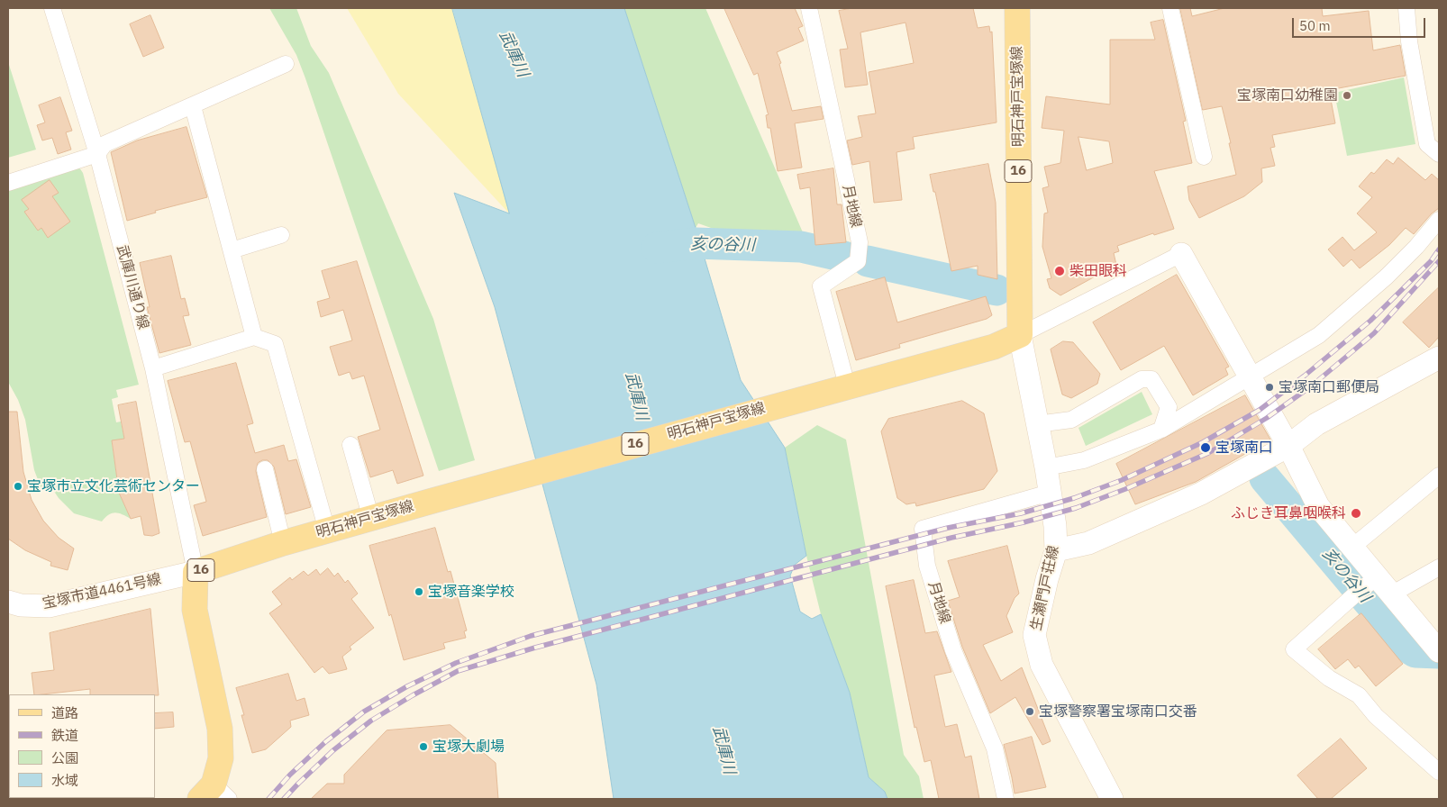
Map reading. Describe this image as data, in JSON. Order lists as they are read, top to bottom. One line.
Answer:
{"streets":{"main road":["明石神戸宝塚線","16"],"street":["月地線","武庫川通り線","生瀬門戸荘線","宝塚市道4461号線"]},"crossings":[["明石神戸宝塚線","16"],["明石神戸宝塚線","月地線"],["明石神戸宝塚線","武庫川通り線"],["明石神戸宝塚線","生瀬門戸荘線"],["明石神戸宝塚線","宝塚市道4461号線"],["16","武庫川通り線"],["16","宝塚市道4461号線"],["月地線","生瀬門戸荘線"],["武庫川通り線","宝塚市道4461号線"]],"water":["武庫川","亥の谷川"],"places":["宝塚南口幼稚園","柴田眼科","宝塚南口郵便局","宝塚南口","宝塚市立文化芸術センター","ふじき耳鼻咽喉科","宝塚音楽学校","宝塚警察署宝塚南口交番","宝塚大劇場"],"legend":["道路","鉄道","公園","水域"],"scale_bar":"50 m"}
